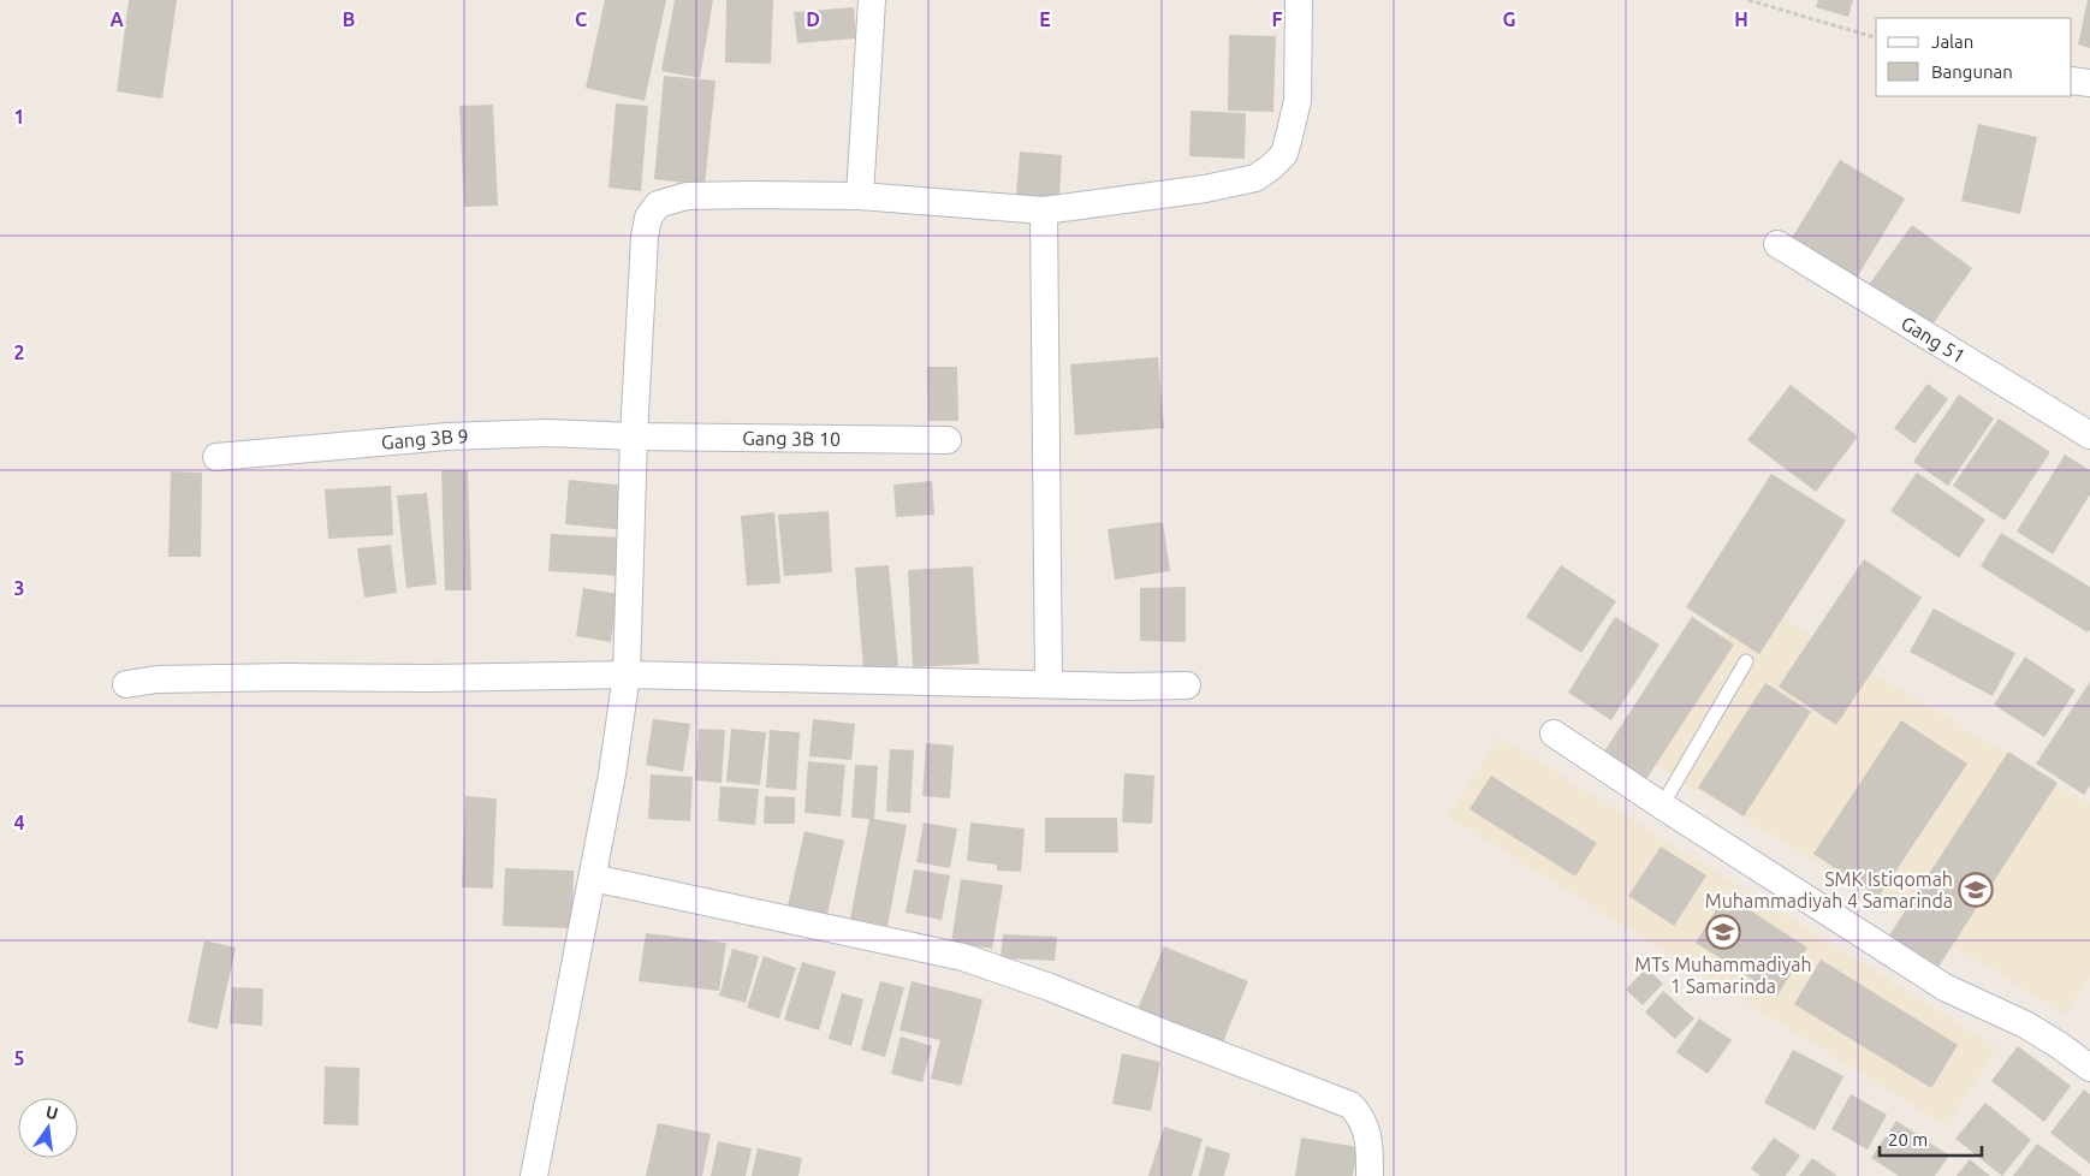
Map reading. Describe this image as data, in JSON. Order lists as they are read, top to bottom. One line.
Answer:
{"streets":{"street":["Gang 51","Gang 3B 10","Gang 3B 9"]},"crossings":[["Gang 3B 10","Gang 3B 9"]],"places":{"school or university":["SMK Istiqomah Muhammadiyah 4 Samarinda","MTs Muhammadiyah 1 Samarinda"]},"legend":["Jalan","Bangunan"],"scale_bar":"20 m","north":"top","grid":{"columns":["A","B","C","D","E","F","G","H"],"rows":["1","2","3","4","5"]}}
